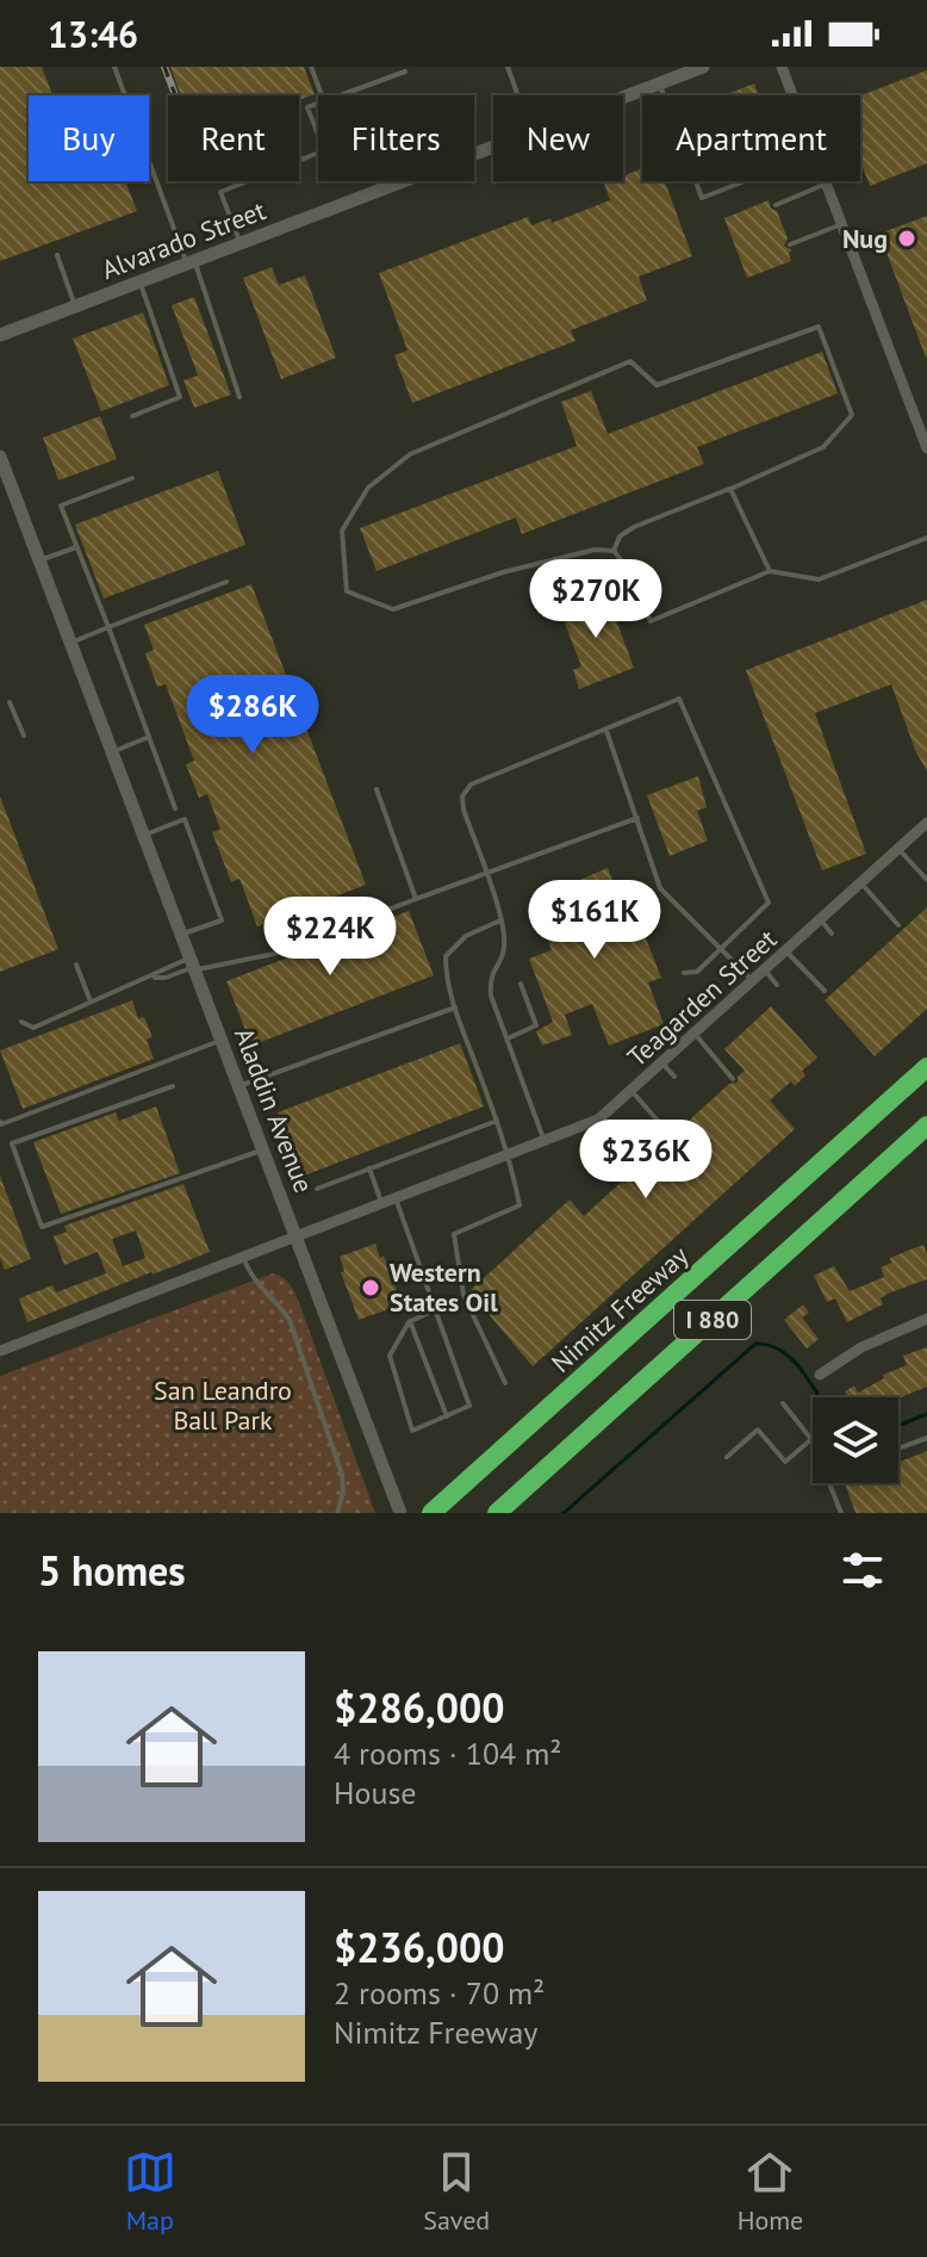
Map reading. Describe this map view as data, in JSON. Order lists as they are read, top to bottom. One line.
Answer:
{"streets":{"highway":["Nimitz Freeway","I 880"],"street":["Alvarado Street","Teagarden Street","Aladdin Avenue"]},"crossings":[["Teagarden Street","Aladdin Avenue"]],"parks":["San Leandro Ball Park"],"places":["Nug","Western States Oil"],"page":{"status":"13:46","chip":["Buy","Rent","Filters","New","Apartment"],"price":["$270K","$286K","$161K","$224K","$236K"],"heading":"5 homes","list":[{"name":"$286,000","note":"4 rooms · 104 m² · House"},{"name":"$236,000","note":"2 rooms · 70 m² · Nimitz Freeway"}],"tabs":["Map","Saved","Home"]}}
